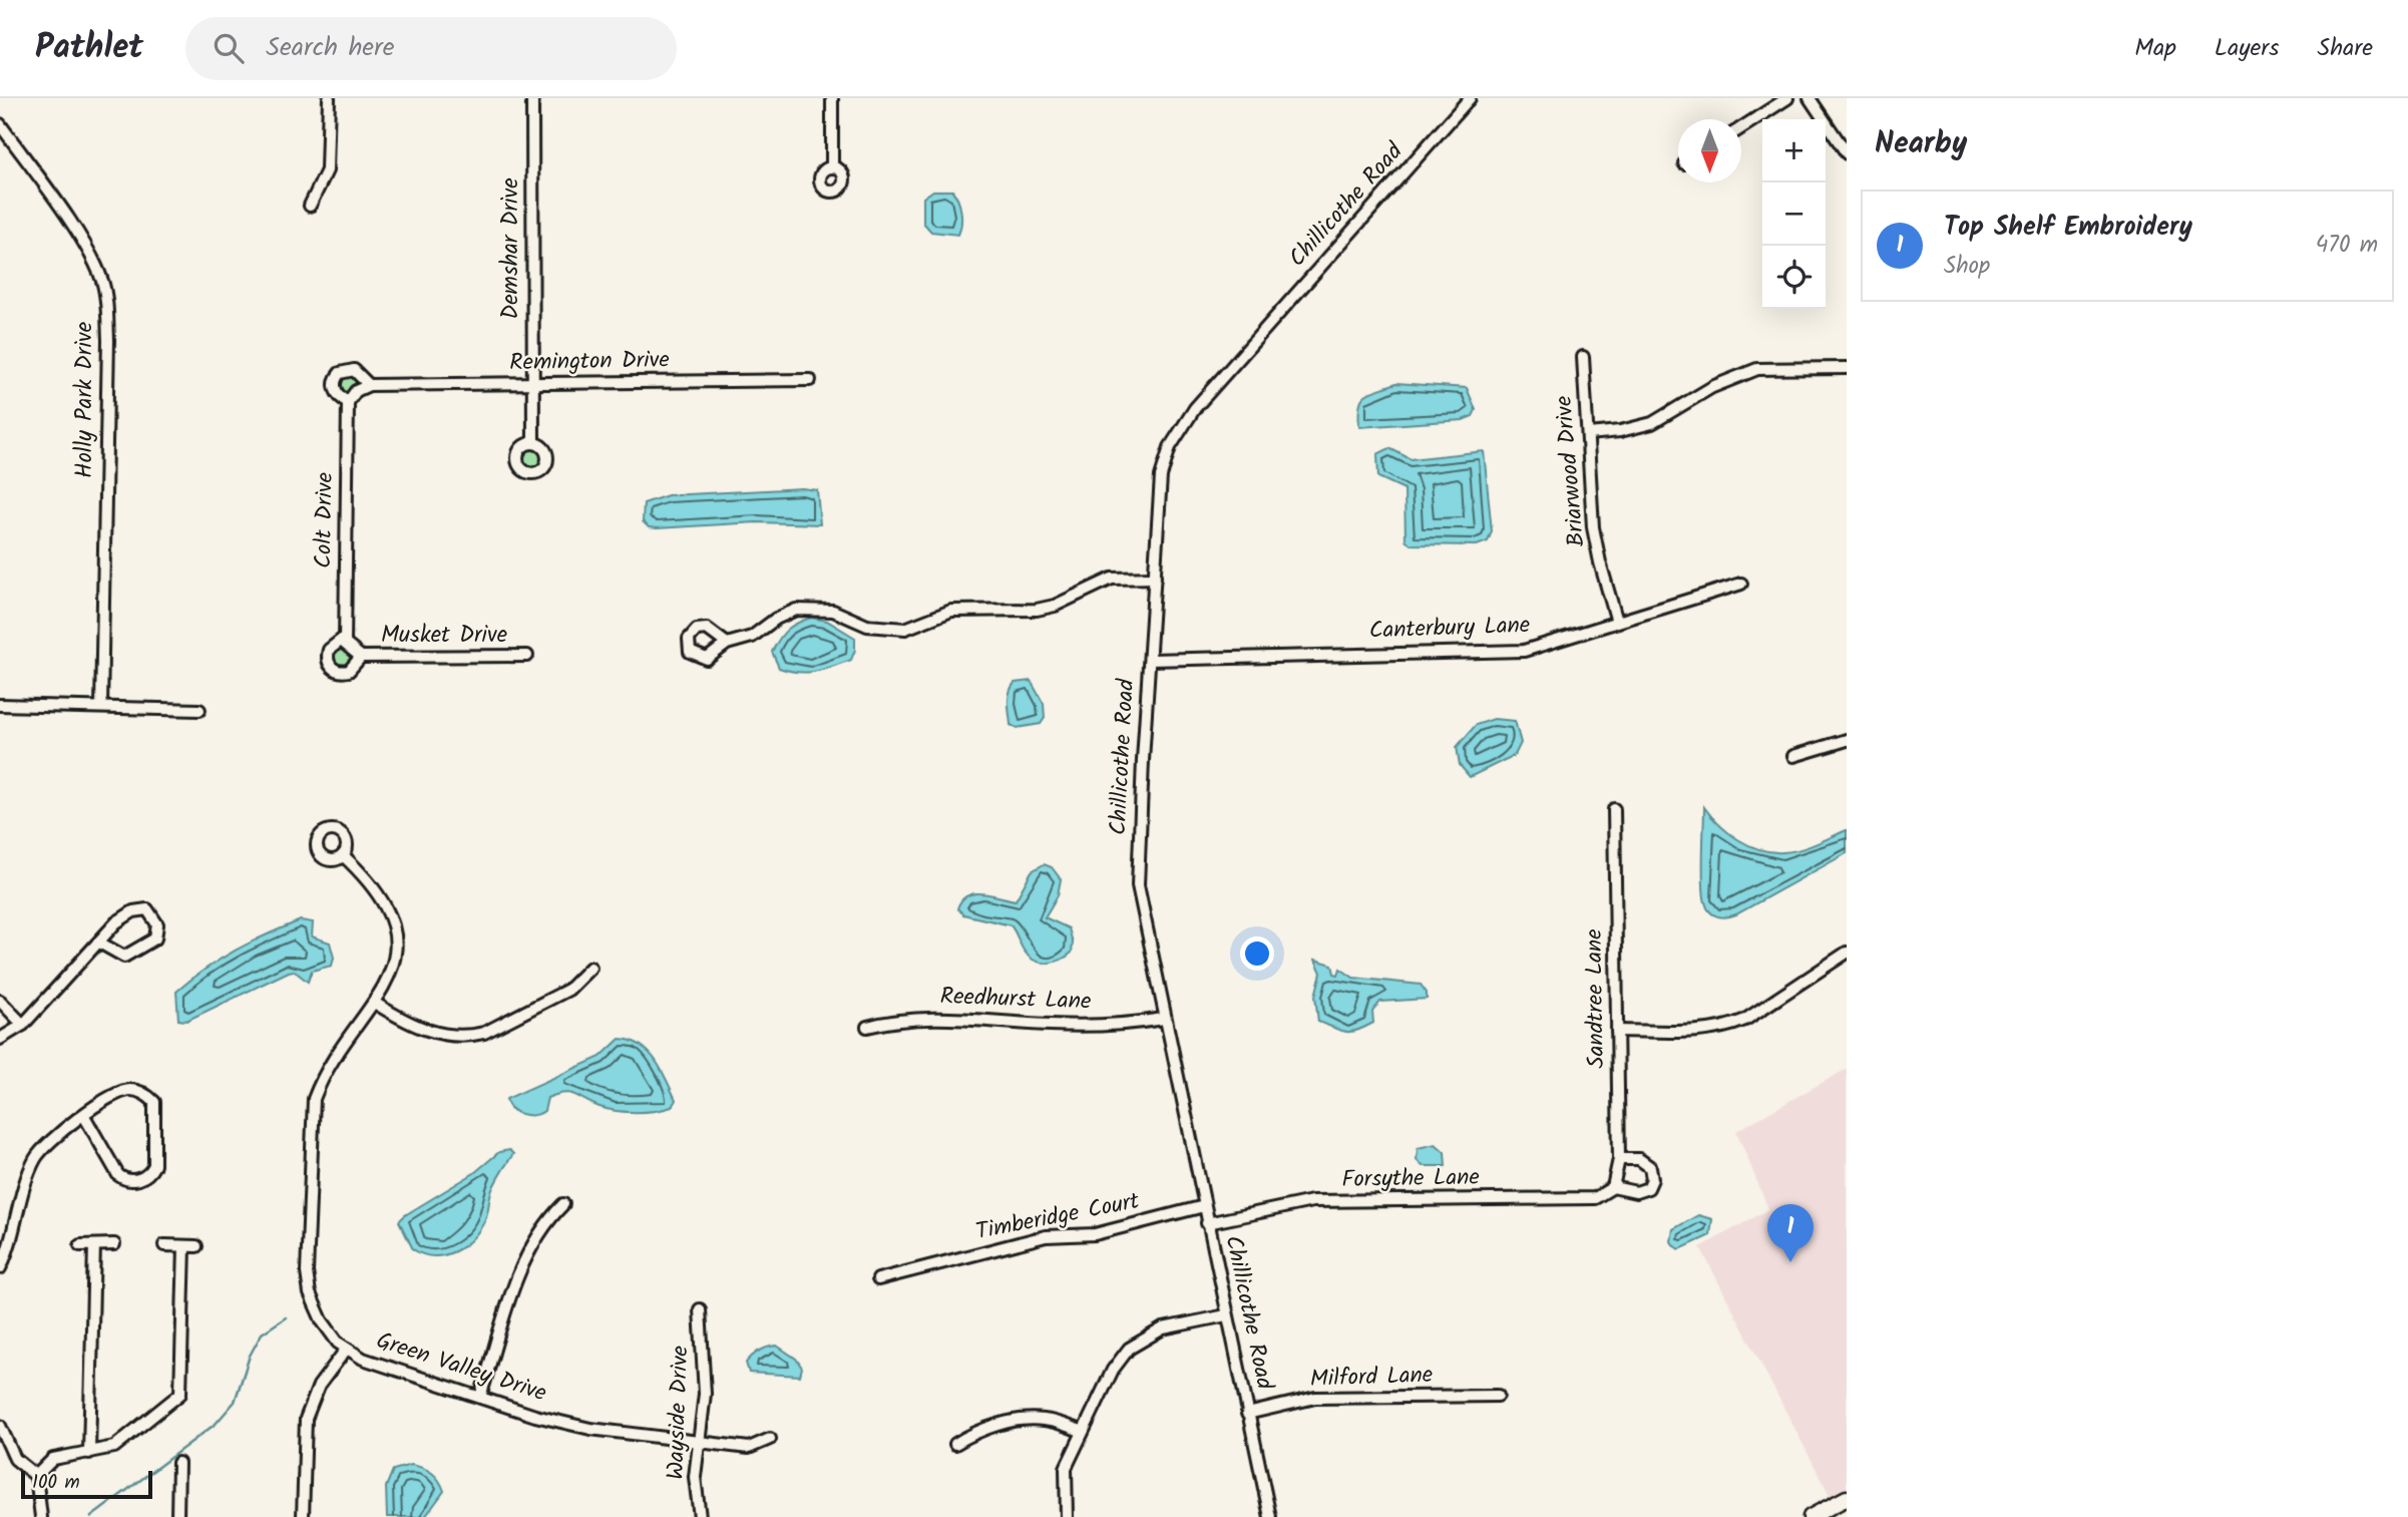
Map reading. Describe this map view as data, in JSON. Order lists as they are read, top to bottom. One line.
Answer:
{"streets":{"street":["Chillicothe Road","Demshar Drive","Remington Drive","Holly Park Drive","Briarwood Drive","Colt Drive","Canterbury Lane","Musket Drive","Sandtree Lane","Reedhurst Lane","Forsythe Lane","Timberidge Court","Green Valley Drive","Milford Lane","Wayside Drive"]},"crossings":[["Chillicothe Road","Canterbury Lane"],["Chillicothe Road","Reedhurst Lane"],["Chillicothe Road","Forsythe Lane"],["Chillicothe Road","Timberidge Court"],["Chillicothe Road","Milford Lane"],["Demshar Drive","Remington Drive"],["Remington Drive","Colt Drive"],["Briarwood Drive","Canterbury Lane"],["Colt Drive","Musket Drive"],["Sandtree Lane","Forsythe Lane"],["Green Valley Drive","Wayside Drive"]],"scale_bar":"100 m","north":"bottom","page":{"header":"Pathlet","search":"Search here","nav":["Map","Layers","Share"],"heading":"Nearby","map_buttons":["+","−"],"list":[{"mark":"1","name":"Top Shelf Embroidery","note":"Shop","value":"470 m"}],"pins":"1","scale":"100 m"}}
